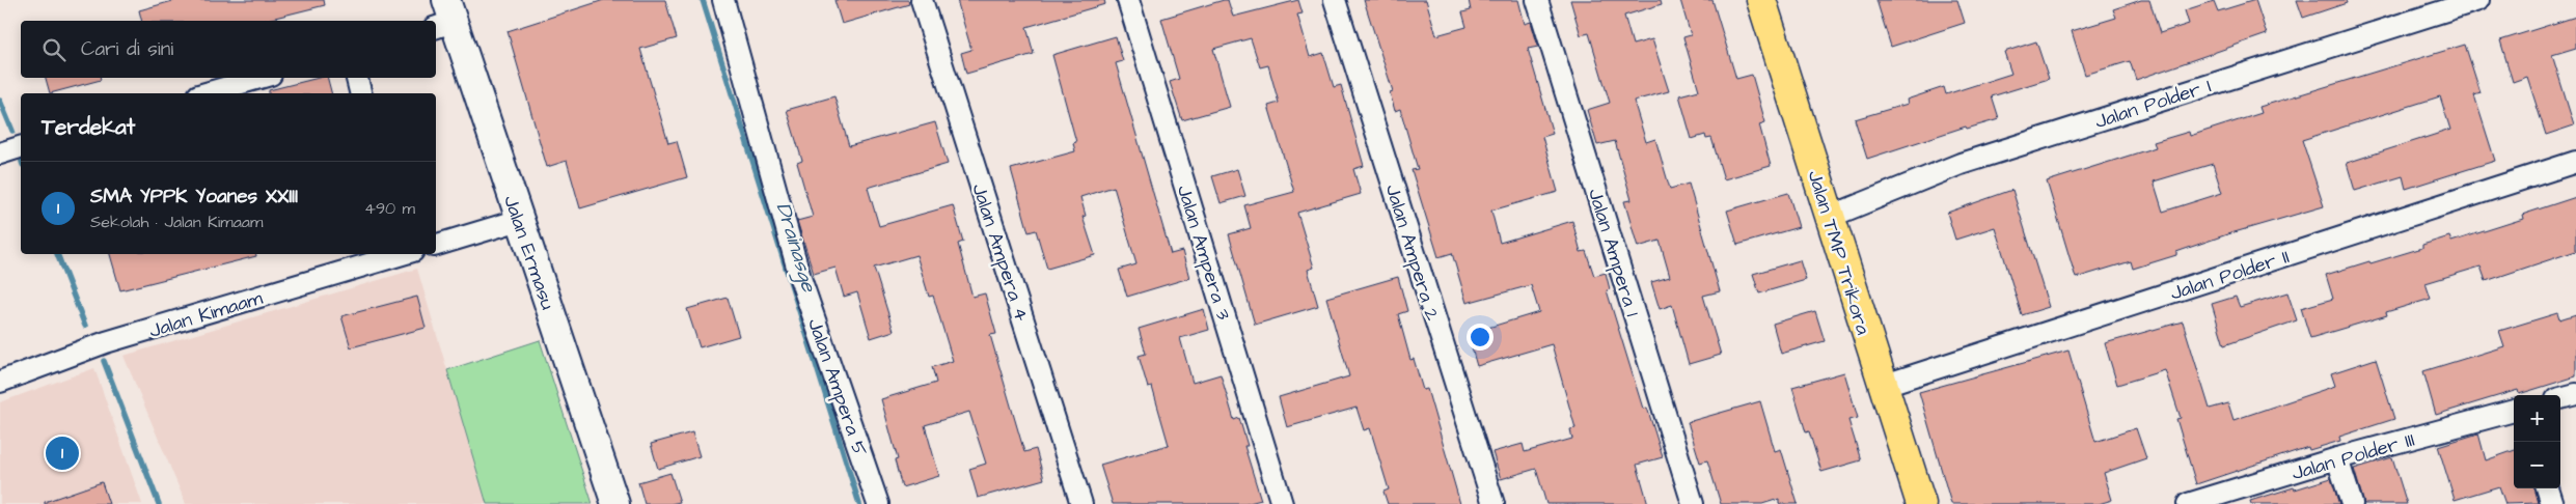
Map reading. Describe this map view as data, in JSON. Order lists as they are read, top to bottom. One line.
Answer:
{"streets":{"highway":["Jalan TMP Trikora"],"street":["Jalan Polder I","Jalan Ermasu","Jalan Ampera 4","Jalan Ampera 3","Jalan Ampera 2","Jalan Ampera 1","Jalan Polder II","Jalan Kimaam","Jalan Ampera 5","Jalan Polder III"]},"crossings":[["Jalan Polder I","Jalan TMP Trikora"],["Jalan TMP Trikora","Jalan Polder II"]],"water":["Drainasge"],"page":{"search":"Cari di sini","heading":"Terdekat","list":[{"mark":"1","name":"SMA YPPK Yoanes XXIII","note":"Sekolah · Jalan Kimaam","value":"490 m"}],"map_buttons":["+","−"],"pins":"1"}}
